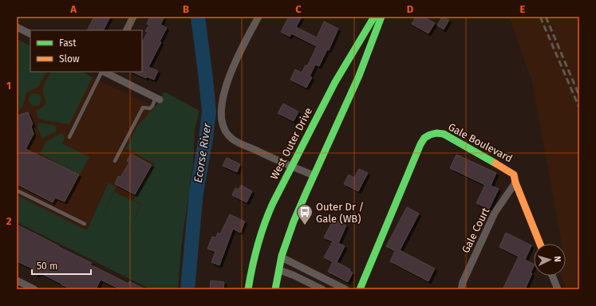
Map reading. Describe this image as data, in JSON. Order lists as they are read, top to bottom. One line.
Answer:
{"streets":{"main road":["Gale Boulevard","West Outer Drive"],"street":["Gale Court"]},"crossings":[["Gale Boulevard","Gale Court"]],"water":["Ecorse River"],"places":{"bus stop":["Outer Dr / Gale (WB)"]},"legend":["Fast","Slow"],"scale_bar":"50 m","north":"right","grid":{"columns":["A","B","C","D","E"],"rows":["1","2"]}}
